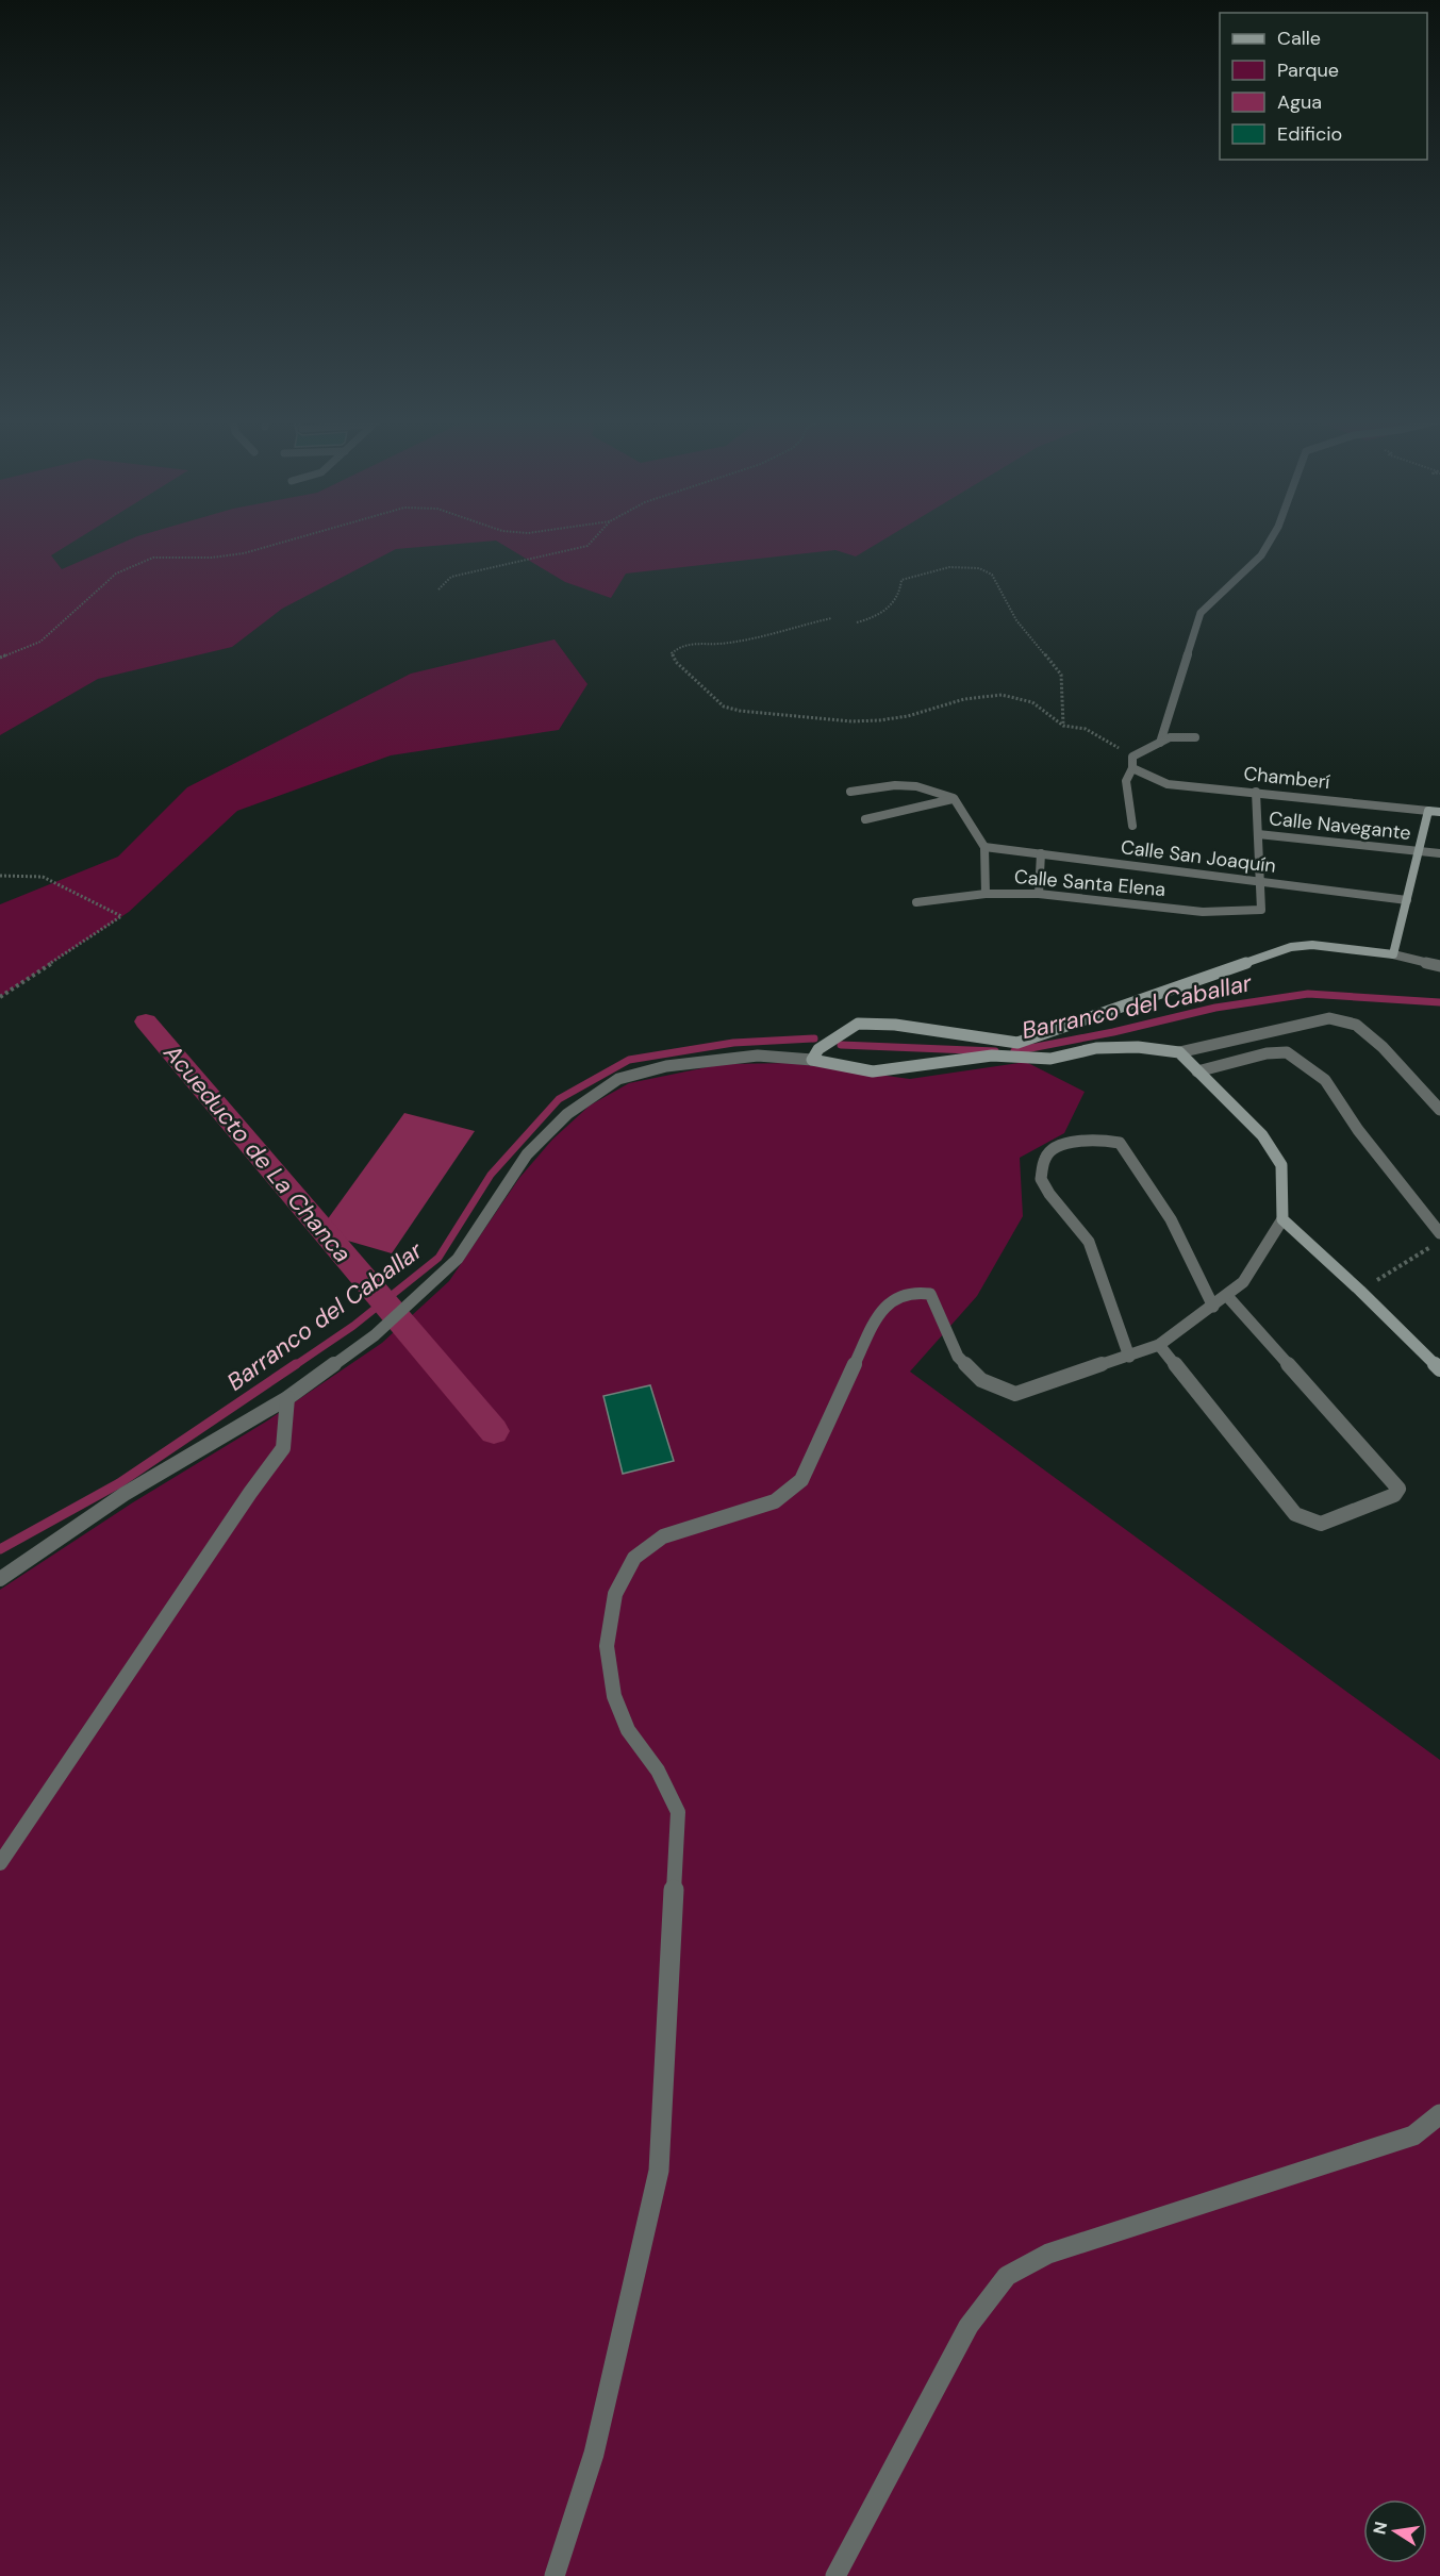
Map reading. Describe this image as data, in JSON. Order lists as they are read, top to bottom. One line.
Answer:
{"streets":{"street":["Chamberí","Calle Navegante","Calle San Joaquín","Calle Santa Elena"]},"crossings":[["Calle San Joaquín","Calle Santa Elena"]],"water":["Barranco del Caballar","Acueducto de La Chanca"],"legend":["Calle","Parque","Agua","Edificio"],"north":"left"}
